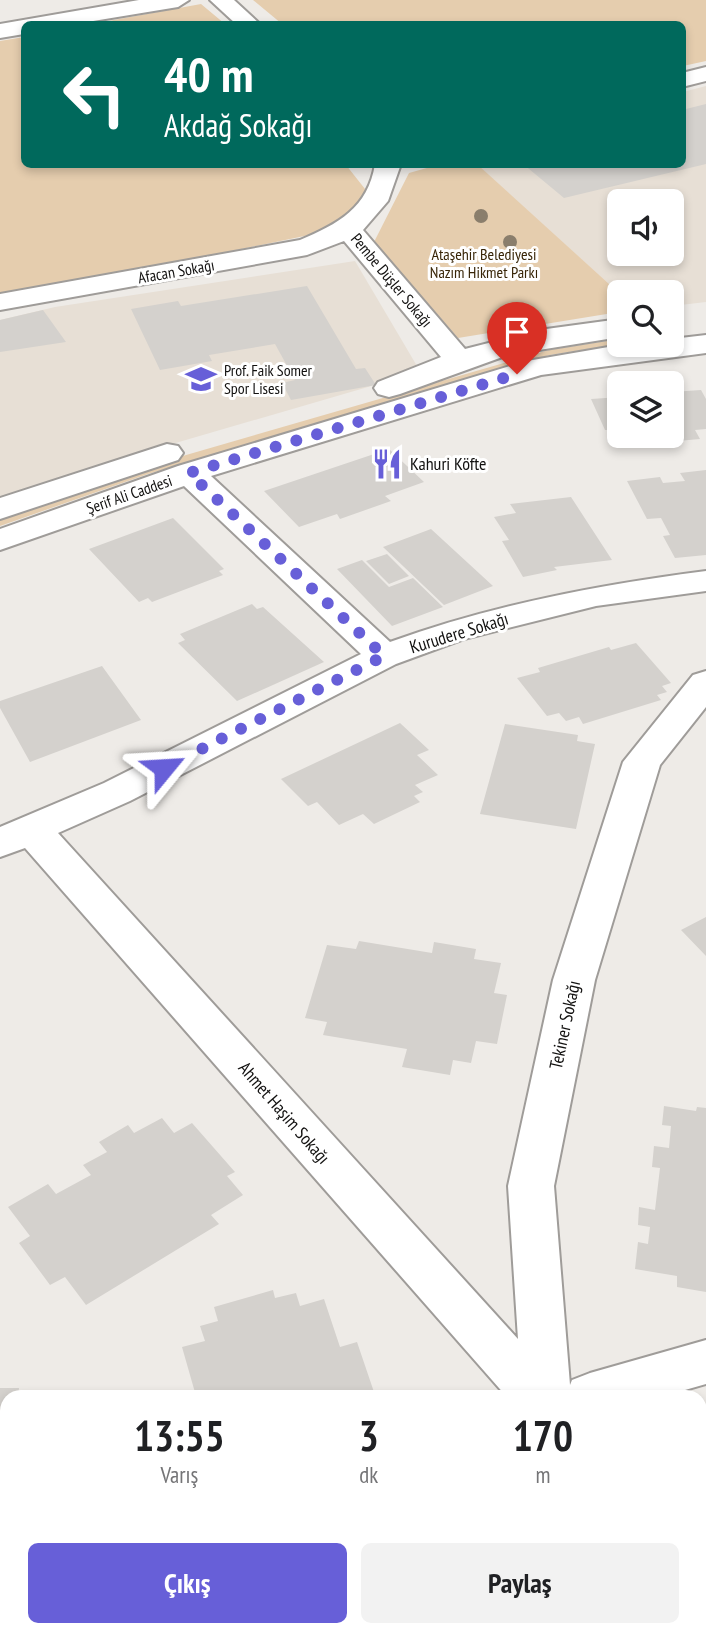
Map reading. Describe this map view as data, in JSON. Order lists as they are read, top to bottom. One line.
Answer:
{"streets":{"street":["Afacan Sokağı","Pembe Düşler Sokağı","Şerif Ali Caddesi","Kurudere Sokağı","Tekiner Sokağı","Ahmet Haşim Sokağı"]},"crossings":[["Afacan Sokağı","Pembe Düşler Sokağı"],["Pembe Düşler Sokağı","Şerif Ali Caddesi"],["Kurudere Sokağı","Ahmet Haşim Sokağı"]],"parks":["Ataşehir Belediyesi Nazım Hikmet Parkı"],"places":{"school or university":["Prof. Faik Somer Spor Lisesi"],"restaurant":["Kahuri Köfte"]},"page":{"turn":["40 m","Akdağ Sokağı"],"eta":["13:55","Varış","3","dk","170","m"],"buttons":["Çıkış","Paylaş"]}}
